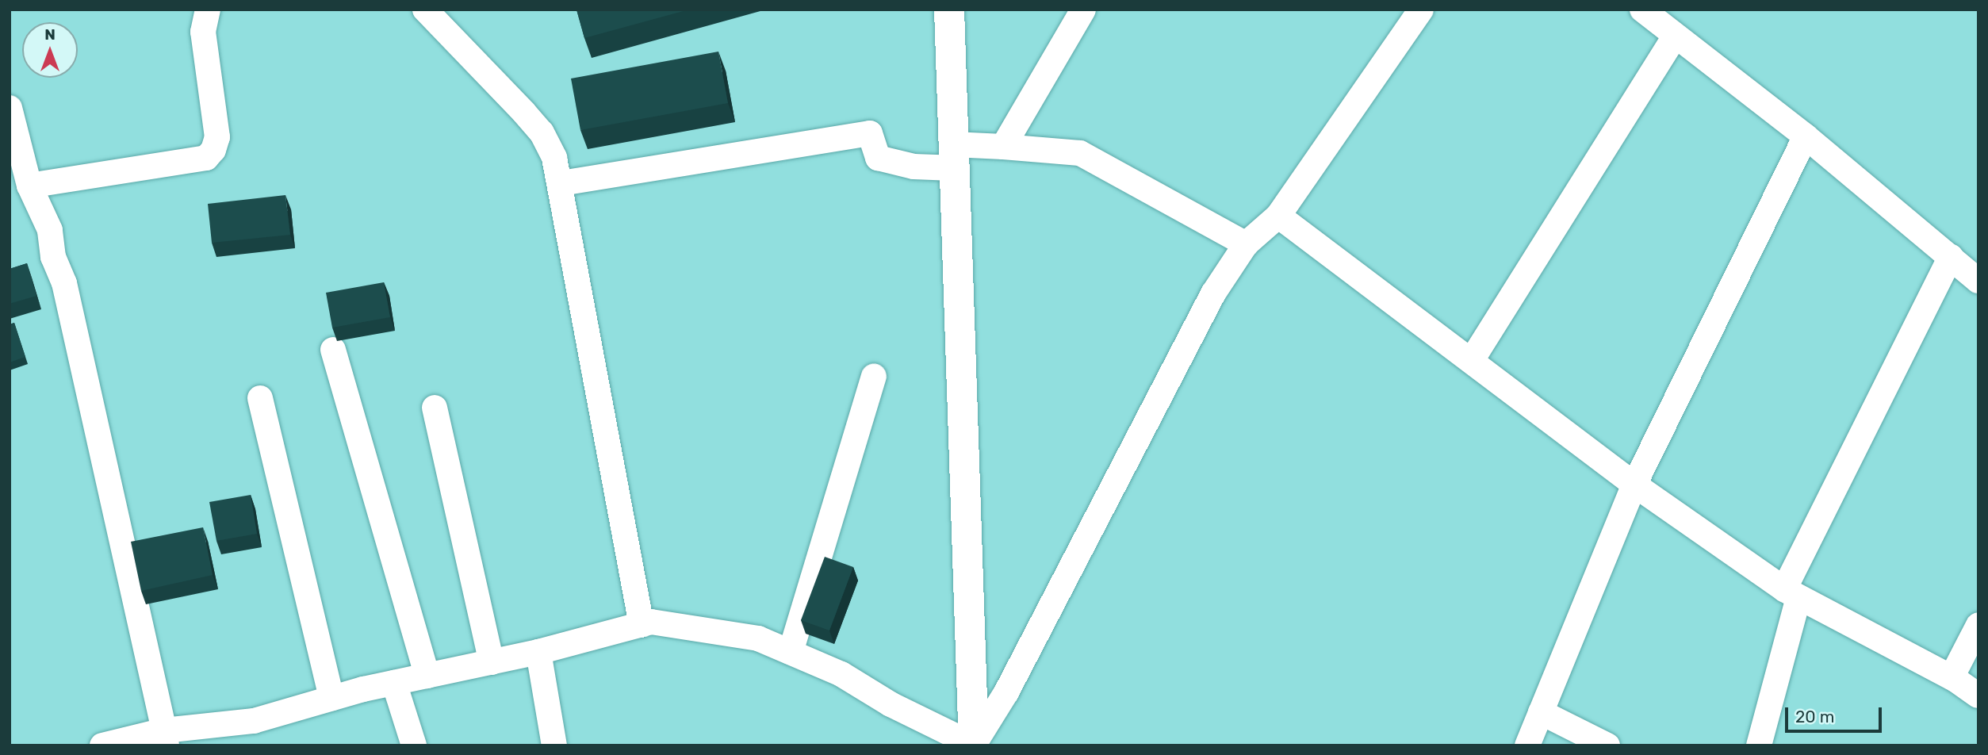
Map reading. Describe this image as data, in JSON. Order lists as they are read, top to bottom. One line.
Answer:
{"scale_bar":"20 m","north":"top"}
